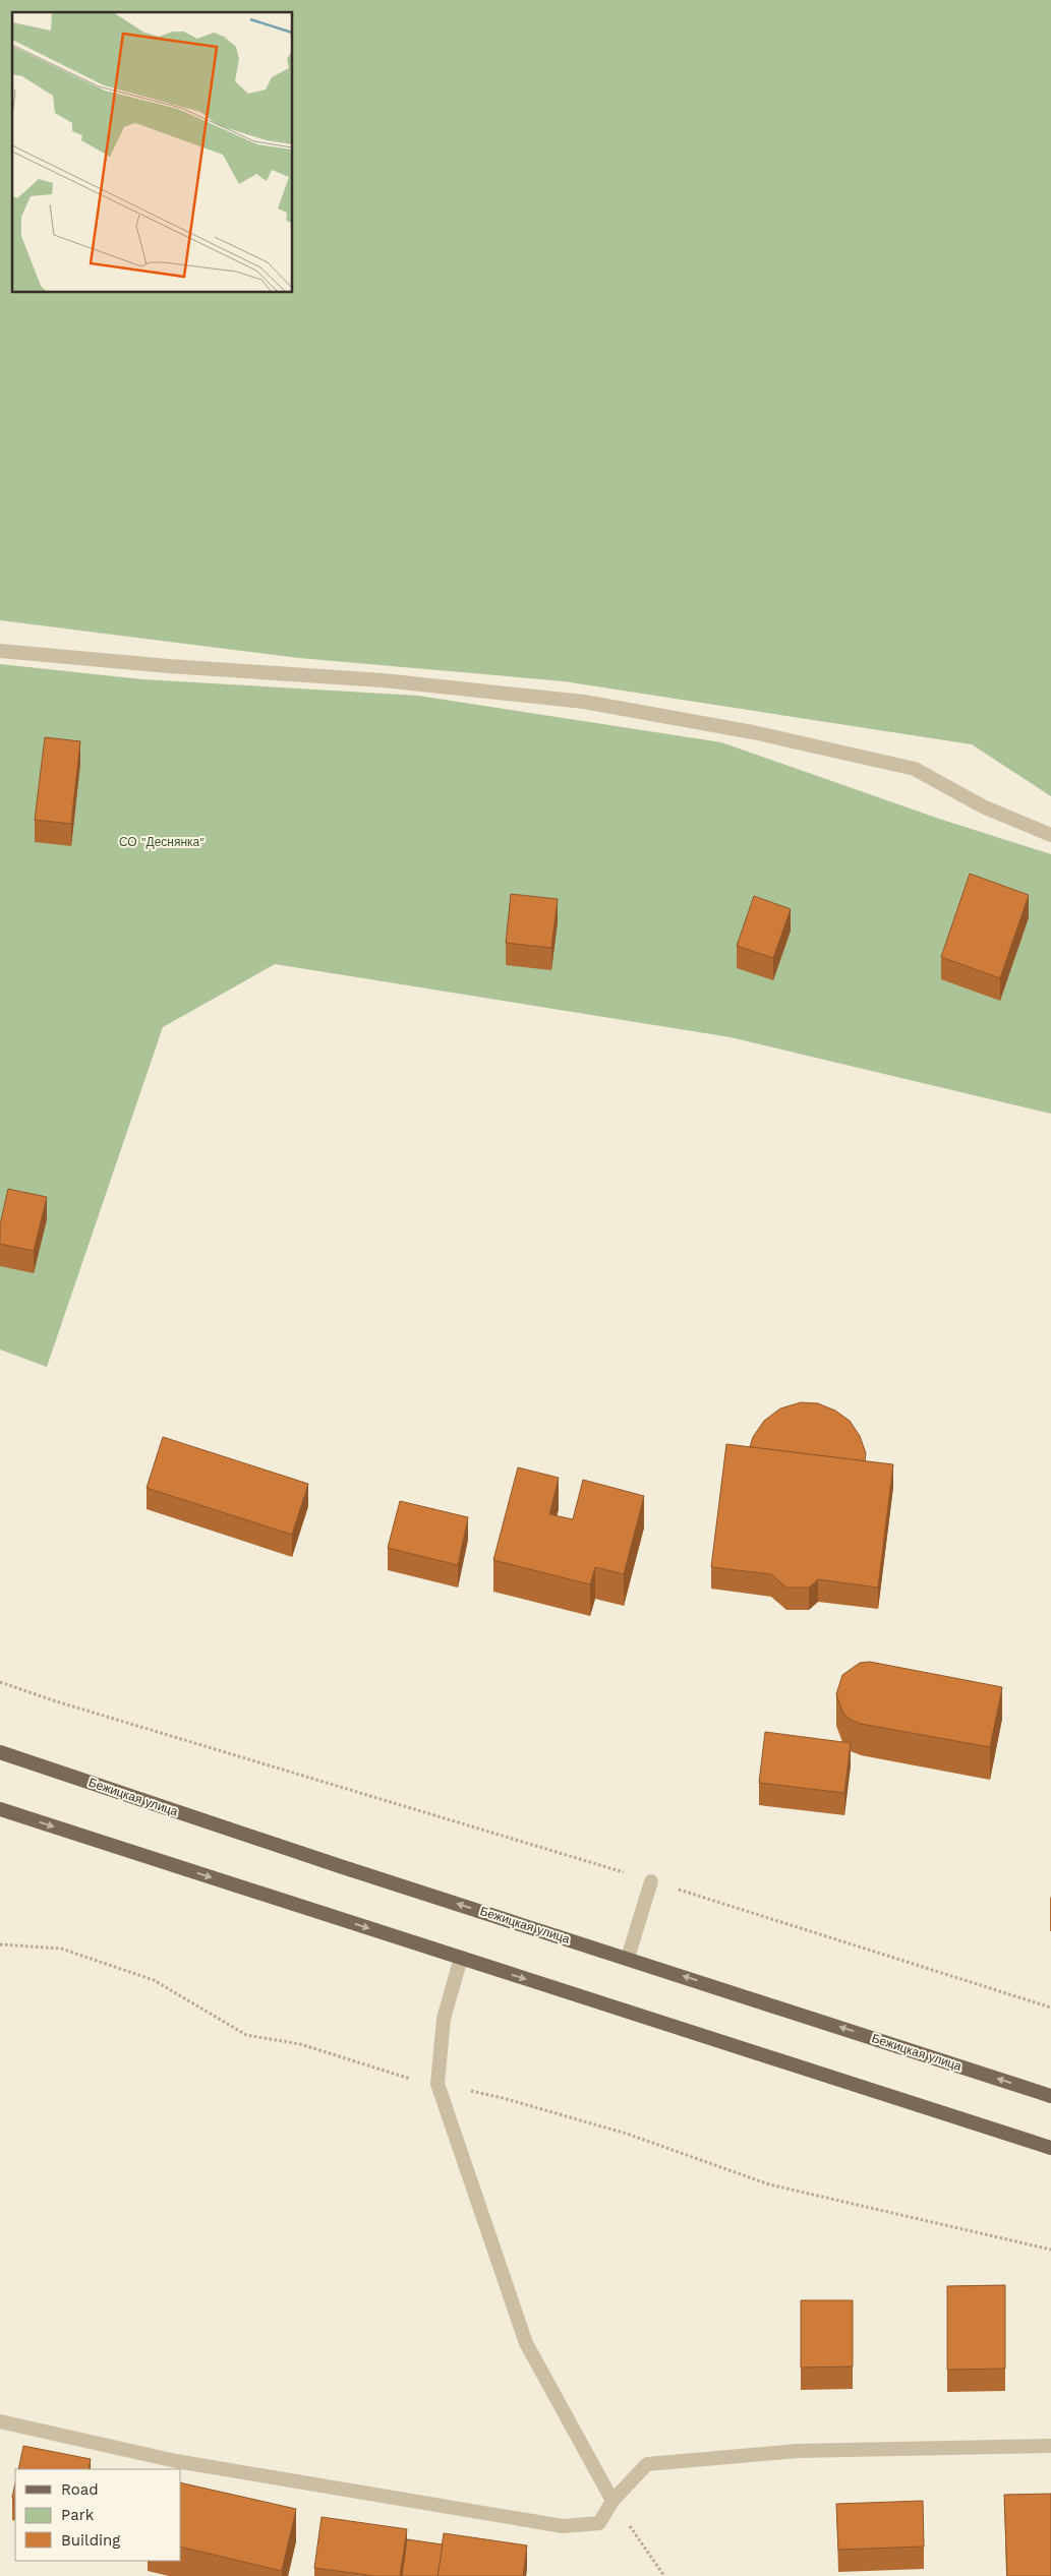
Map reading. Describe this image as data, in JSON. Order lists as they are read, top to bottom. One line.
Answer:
{"streets":{"main road":["Бежицкая улица"]},"parks":["СО \"Деснянка\""],"legend":["Road","Park","Building"]}
